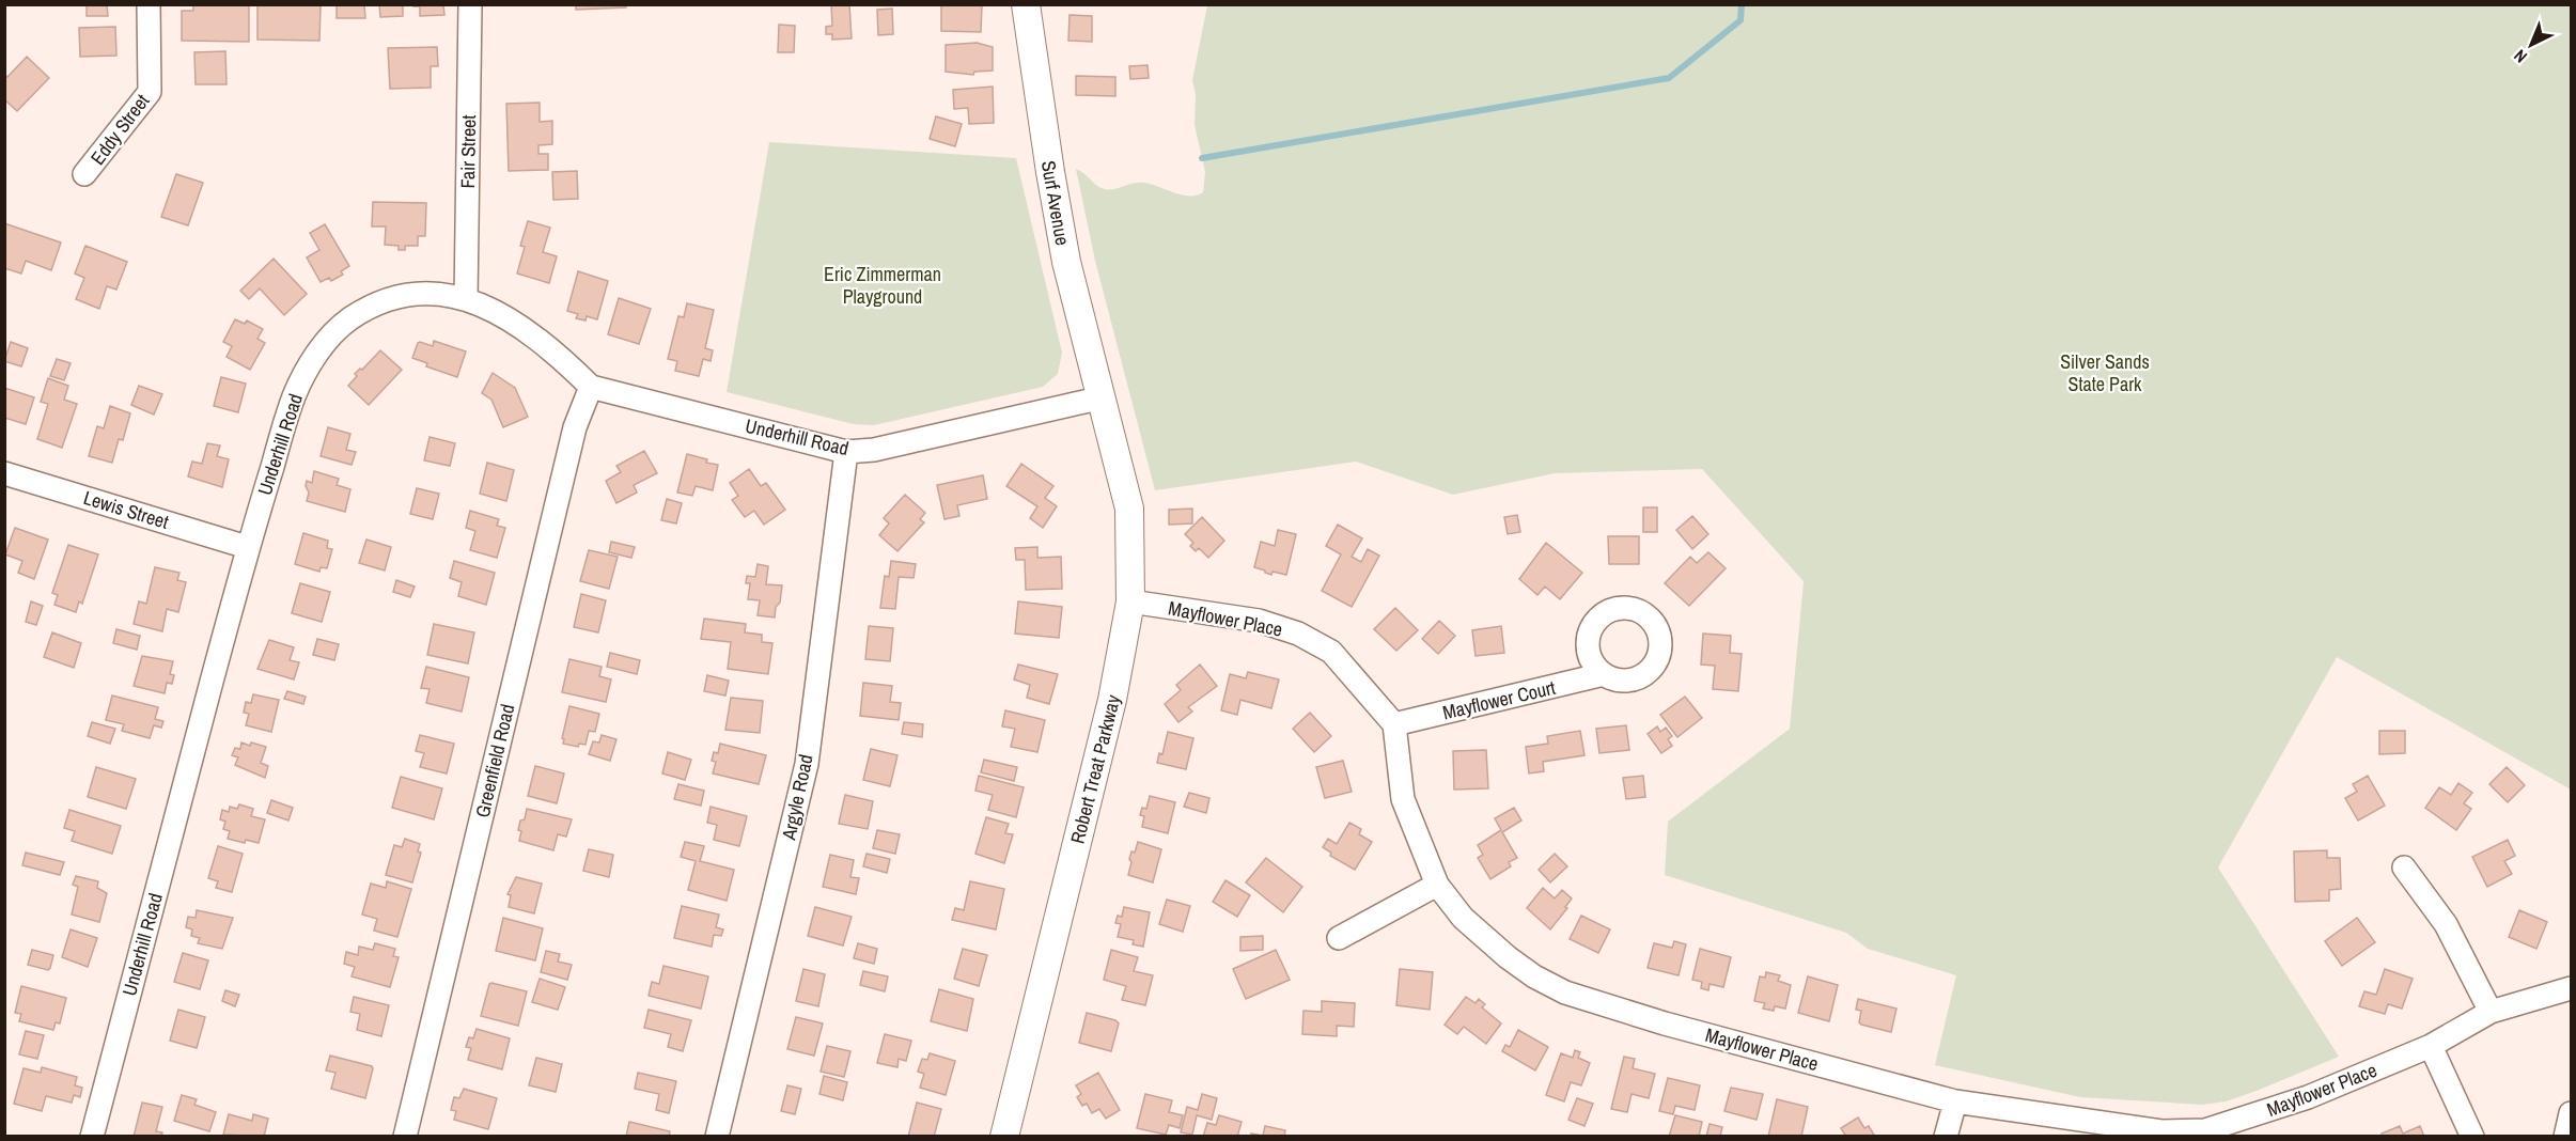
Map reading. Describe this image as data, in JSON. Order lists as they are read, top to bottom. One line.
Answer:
{"streets":{"street":["Eddy Street","Fair Street","Surf Avenue","Underhill Road","Lewis Street","Mayflower Place","Mayflower Court","Greenfield Road","Robert Treat Parkway","Argyle Road"]},"crossings":[["Fair Street","Underhill Road"],["Surf Avenue","Underhill Road"],["Surf Avenue","Robert Treat Parkway"],["Underhill Road","Lewis Street"],["Underhill Road","Greenfield Road"],["Underhill Road","Robert Treat Parkway"],["Underhill Road","Argyle Road"],["Mayflower Place","Mayflower Court"],["Mayflower Place","Robert Treat Parkway"]],"parks":["Eric Zimmerman Playground","Silver Sands State Park"],"north":"bottom left"}
